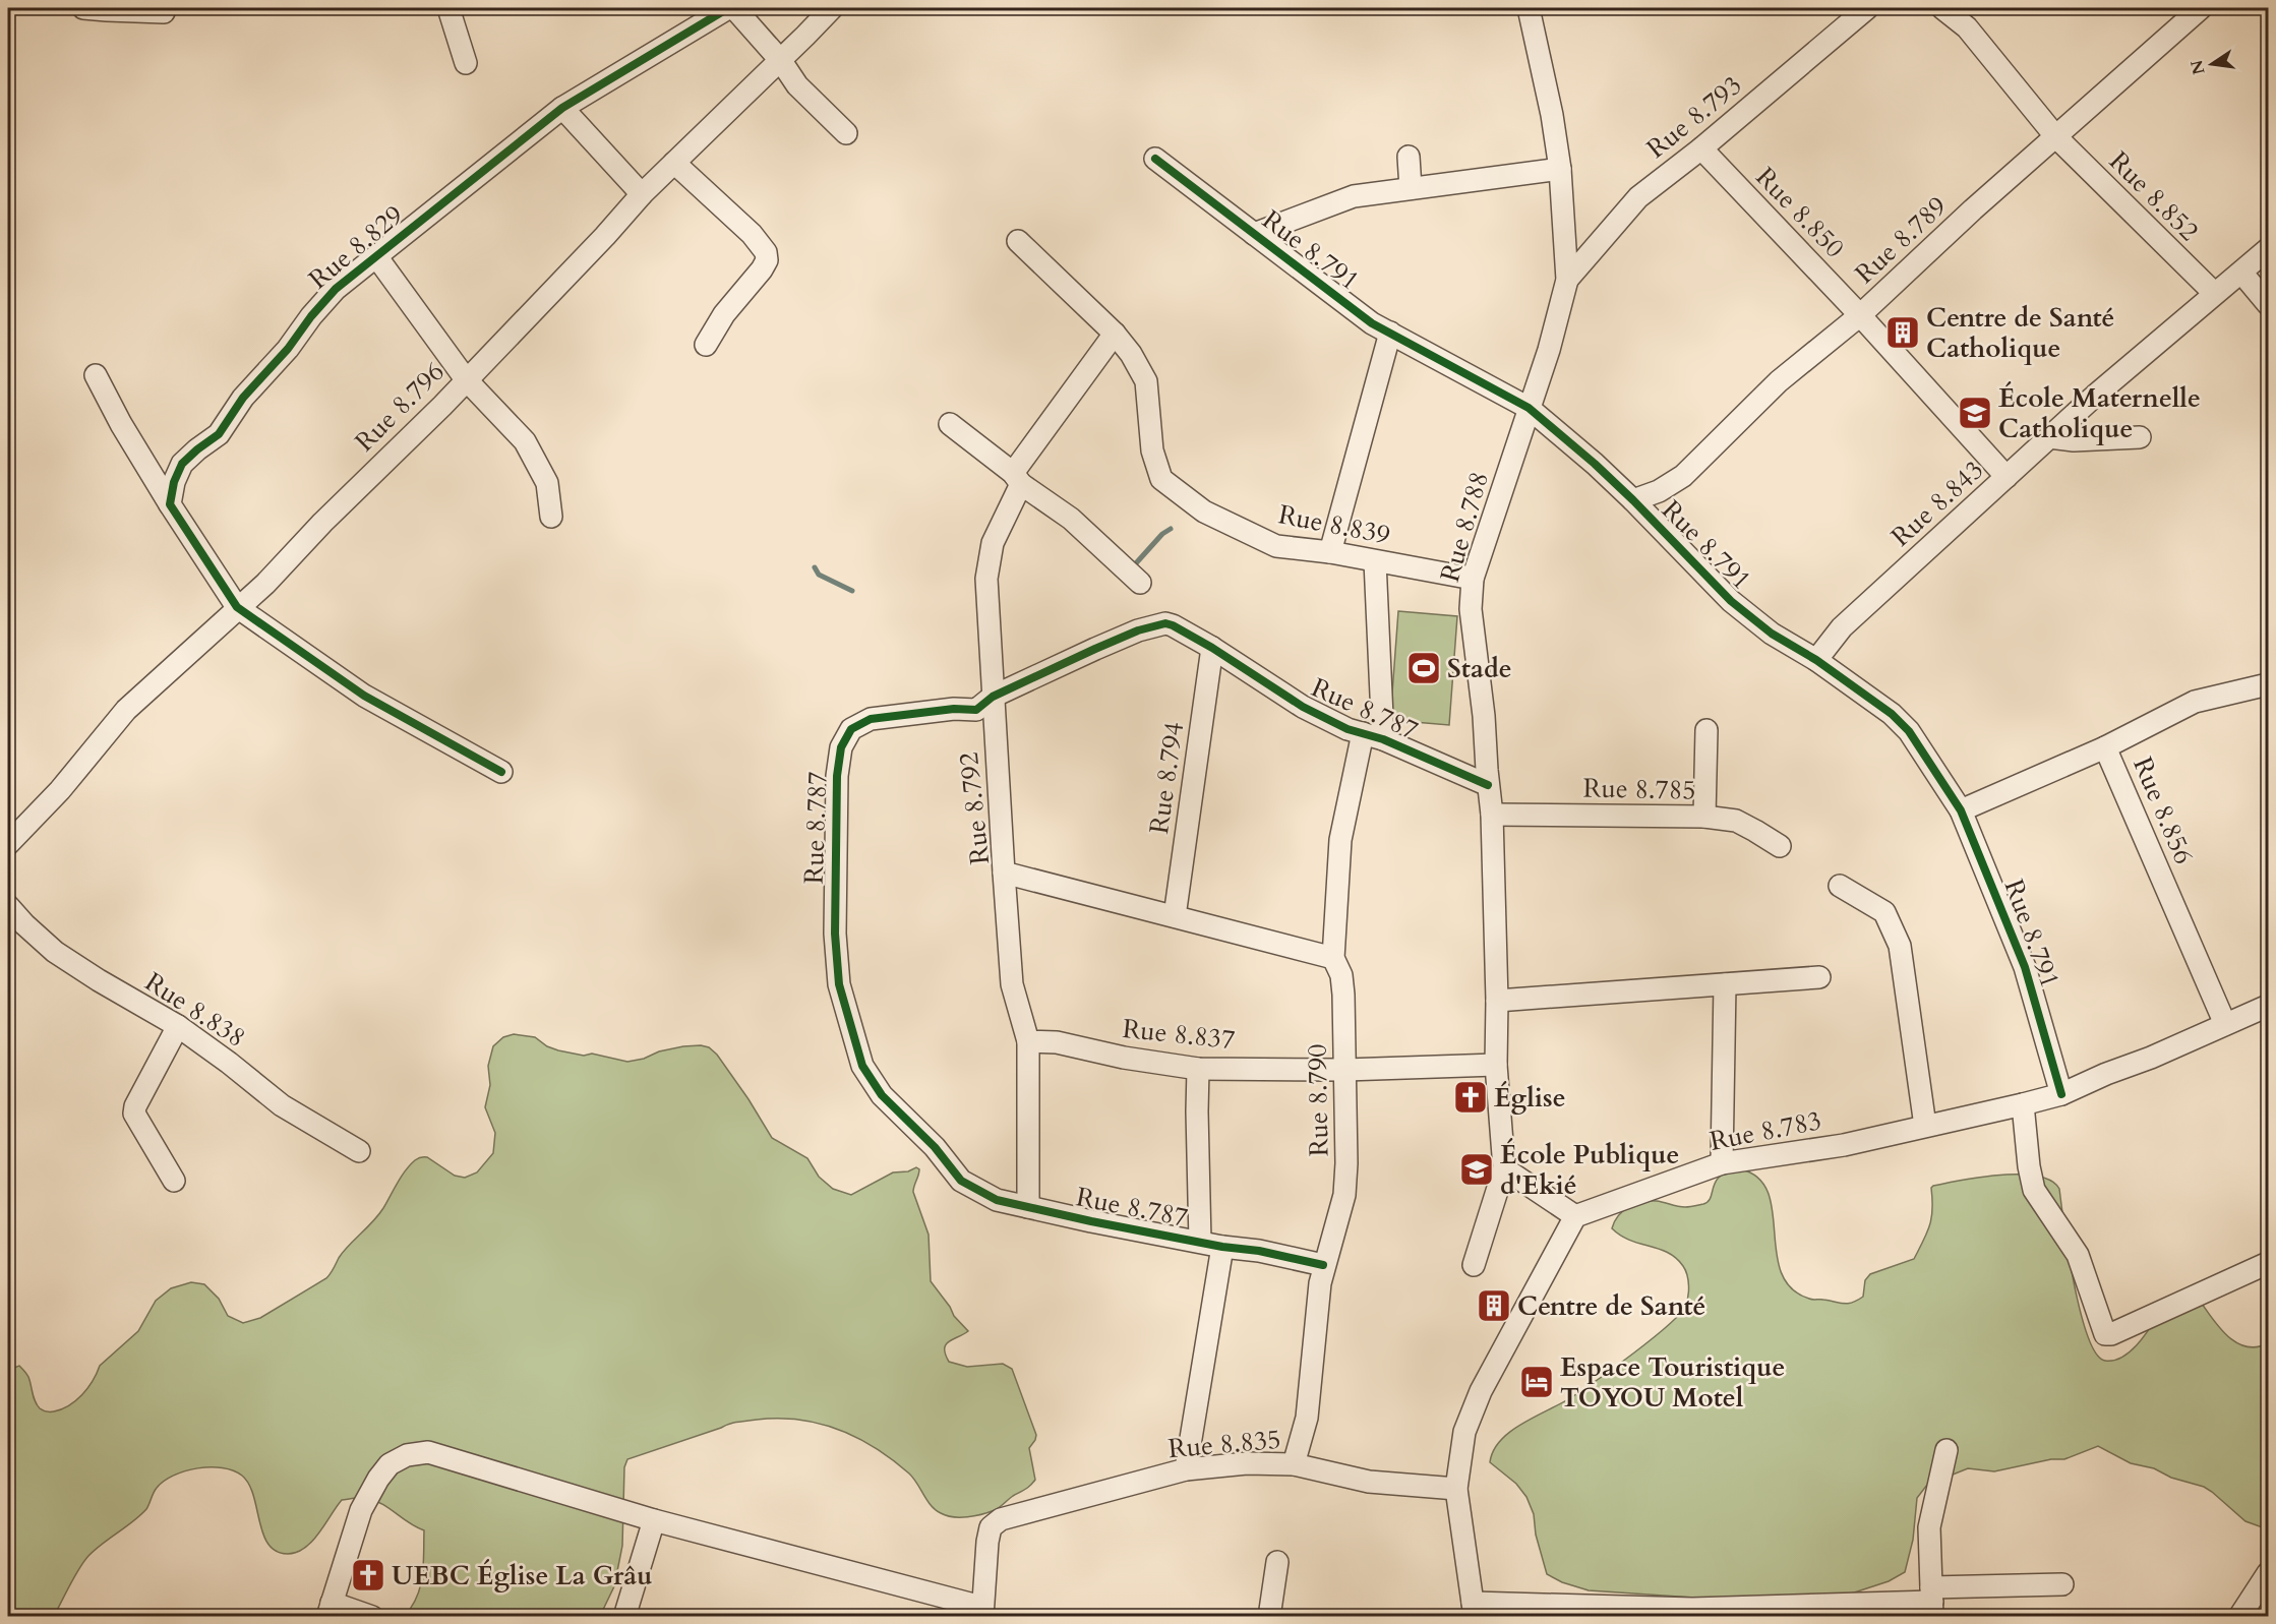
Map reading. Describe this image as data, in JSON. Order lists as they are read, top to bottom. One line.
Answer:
{"streets":{"street":["Rue 8.793","Rue 8.852","Rue 8.850","Rue 8.789","Rue 8.829","Rue 8.791","Rue 8.796","Rue 8.843","Rue 8.839","Rue 8.788","Rue 8.787","Rue 8.794","Rue 8.785","Rue 8.792","Rue 8.856","Rue 8.838","Rue 8.837","Rue 8.790","Rue 8.783","Rue 8.835"]},"crossings":[["Rue 8.793","Rue 8.850"],["Rue 8.793","Rue 8.788"],["Rue 8.852","Rue 8.789"],["Rue 8.852","Rue 8.843"],["Rue 8.850","Rue 8.789"],["Rue 8.850","Rue 8.843"],["Rue 8.789","Rue 8.791"],["Rue 8.791","Rue 8.843"],["Rue 8.791","Rue 8.788"],["Rue 8.791","Rue 8.783"],["Rue 8.839","Rue 8.788"],["Rue 8.839","Rue 8.792"],["Rue 8.788","Rue 8.787"],["Rue 8.788","Rue 8.785"],["Rue 8.788","Rue 8.837"],["Rue 8.787","Rue 8.794"],["Rue 8.787","Rue 8.792"],["Rue 8.787","Rue 8.790"],["Rue 8.794","Rue 8.792"],["Rue 8.792","Rue 8.790"],["Rue 8.856","Rue 8.783"],["Rue 8.837","Rue 8.790"],["Rue 8.790","Rue 8.835"]],"places":{"building":["Centre de Santé Catholique","Centre de Santé"],"school or university":["École Maternelle Catholique","École Publique d'Ekié"],"sports":["Stade"],"church":["Église","UEBC Église La Grâu"],"hotel":["Espace Touristique TOYOU Motel"]},"north":"left"}
